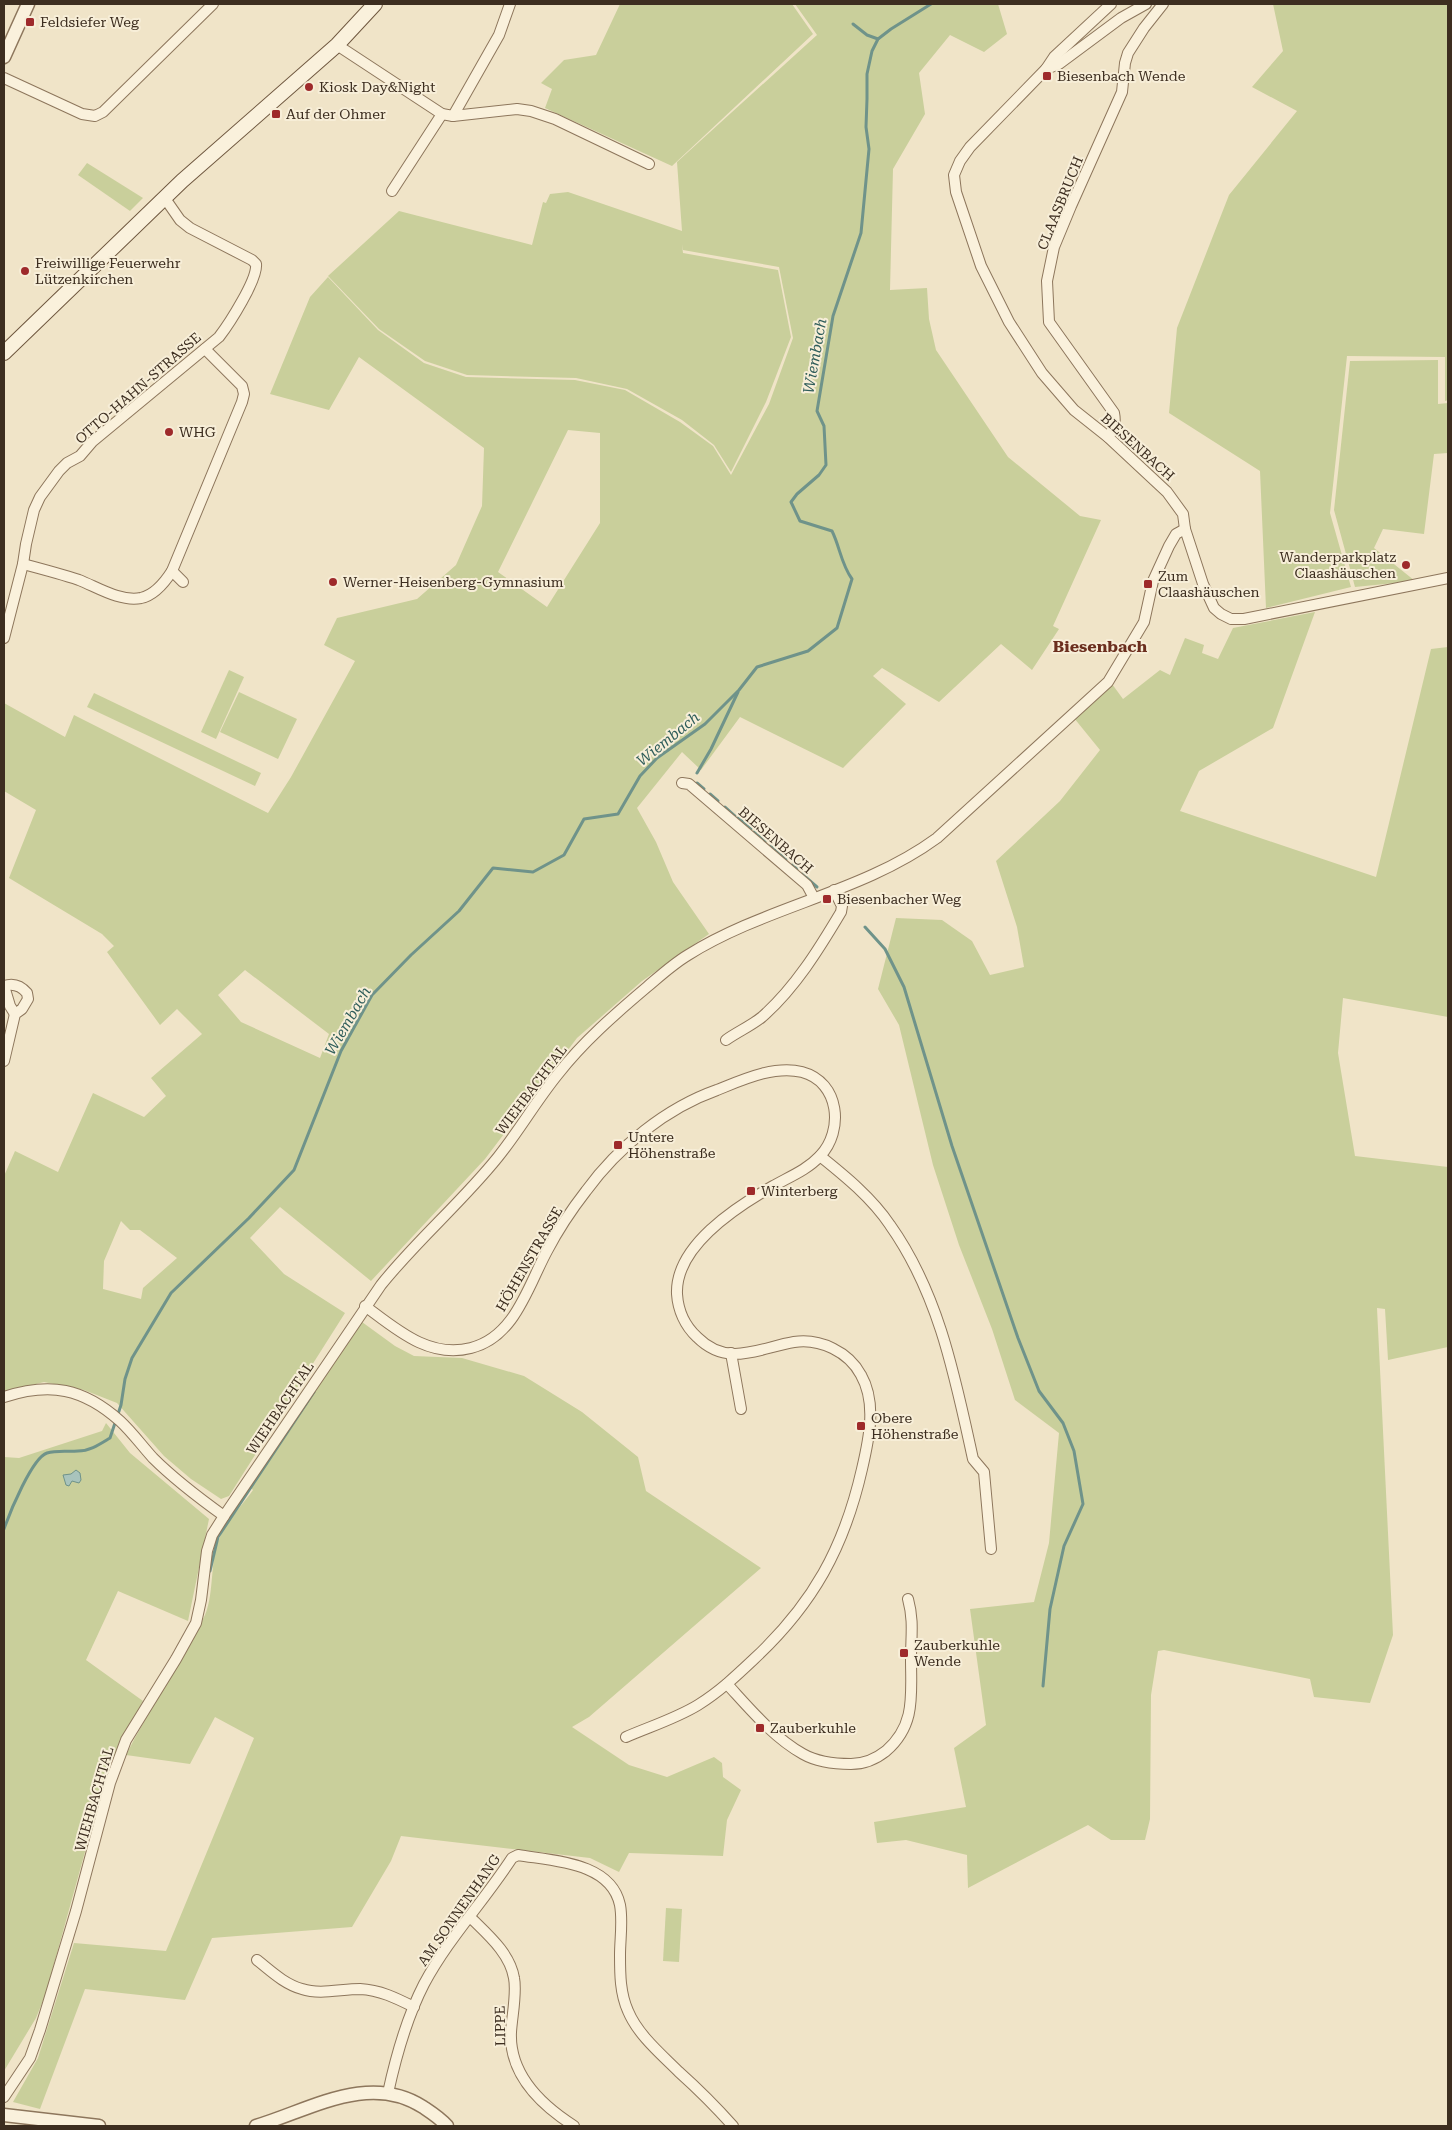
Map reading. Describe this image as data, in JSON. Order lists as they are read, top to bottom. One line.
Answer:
{"streets":{"street":["CLAASBRUCH","OTTO-HAHN-STRASSE","BIESENBACH","WIEHBACHTAL","HÖHENSTRASSE","AM SONNENHANG","LIPPE"]},"crossings":[["CLAASBRUCH","BIESENBACH"],["BIESENBACH","WIEHBACHTAL"],["WIEHBACHTAL","HÖHENSTRASSE"],["AM SONNENHANG","LIPPE"]],"districts":["Biesenbach"],"water":["Wiembach"],"places":{"transit":["Feldsiefer Weg","Biesenbach Wende","Auf der Ohmer","Zum Claashäuschen","Biesenbacher Weg","Untere Höhenstraße","Winterberg","Obere Höhenstraße","Zauberkuhle Wende","Zauberkuhle"],"other":["Kiosk Day&Night","Freiwillige Feuerwehr Lützenkirchen","WHG","Wanderparkplatz Claashäuschen","Werner-Heisenberg-Gymnasium"]}}
